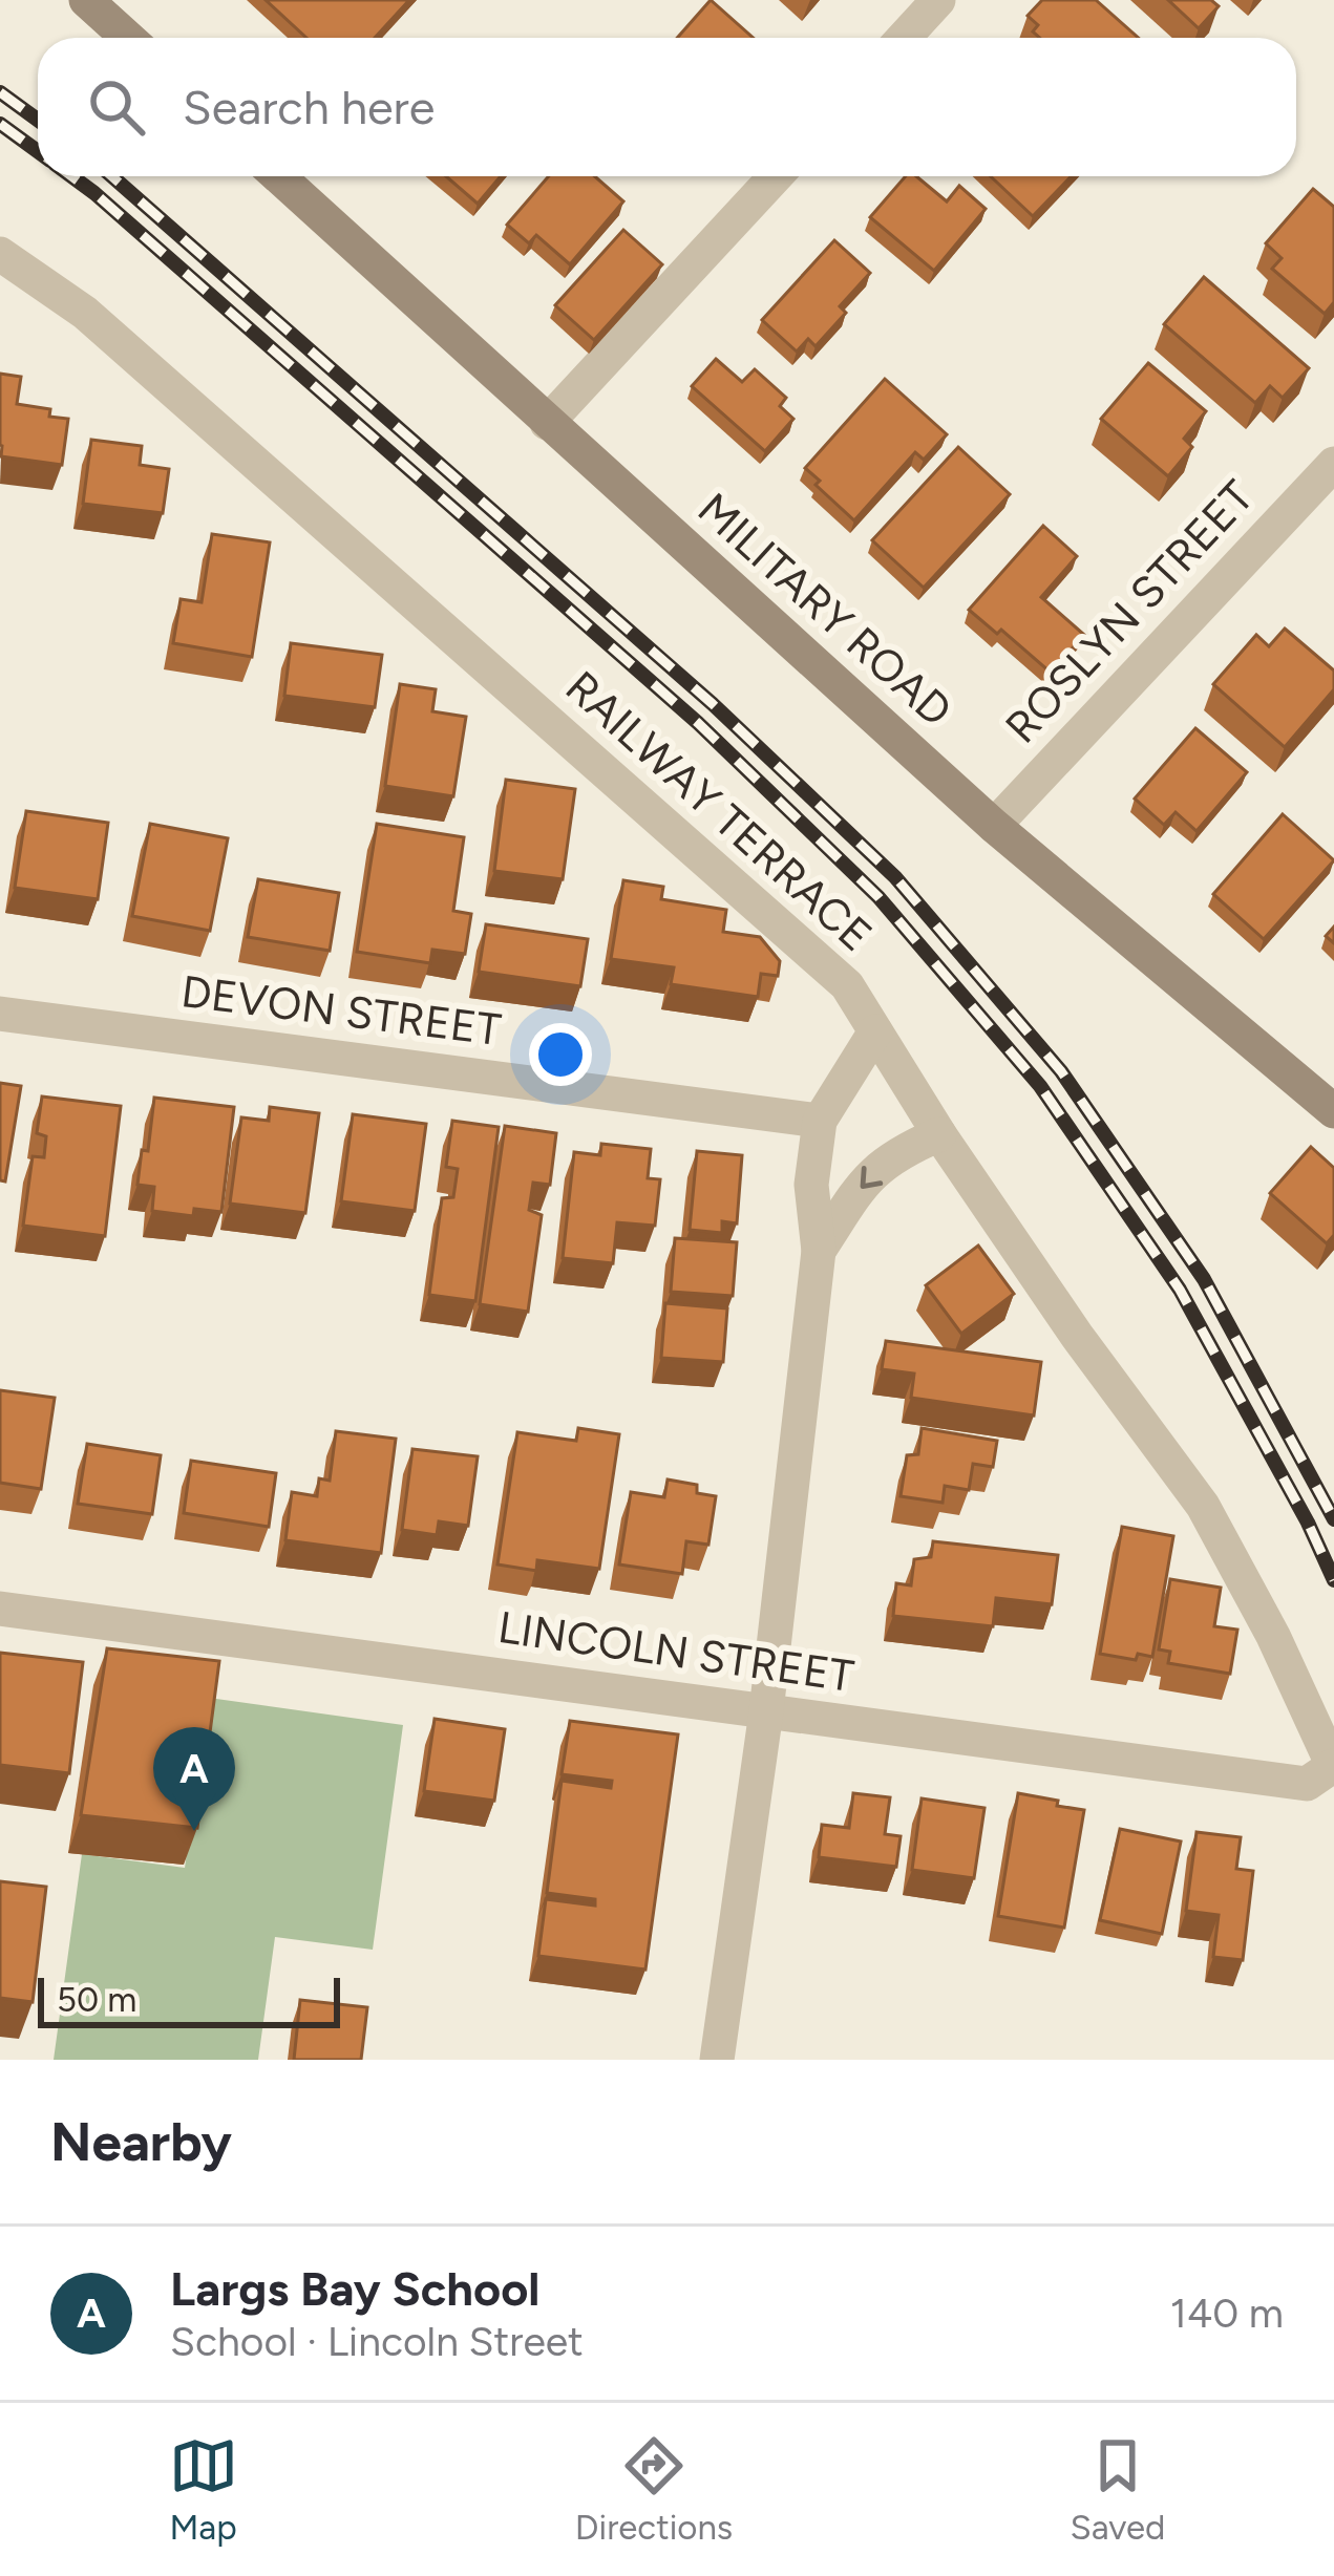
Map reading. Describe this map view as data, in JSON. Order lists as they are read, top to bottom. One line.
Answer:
{"streets":{"main road":["MILITARY ROAD"],"street":["ROSLYN STREET","RAILWAY TERRACE","DEVON STREET","LINCOLN STREET"]},"crossings":[["MILITARY ROAD","ROSLYN STREET"],["RAILWAY TERRACE","LINCOLN STREET"]],"scale_bar":"50 m","page":{"search":"Search here","pins":"A","scale":"50 m","heading":"Nearby","list":[{"mark":"A","name":"Largs Bay School","note":"School · Lincoln Street","value":"140 m"}],"nav":["Map","Directions","Saved"]}}
